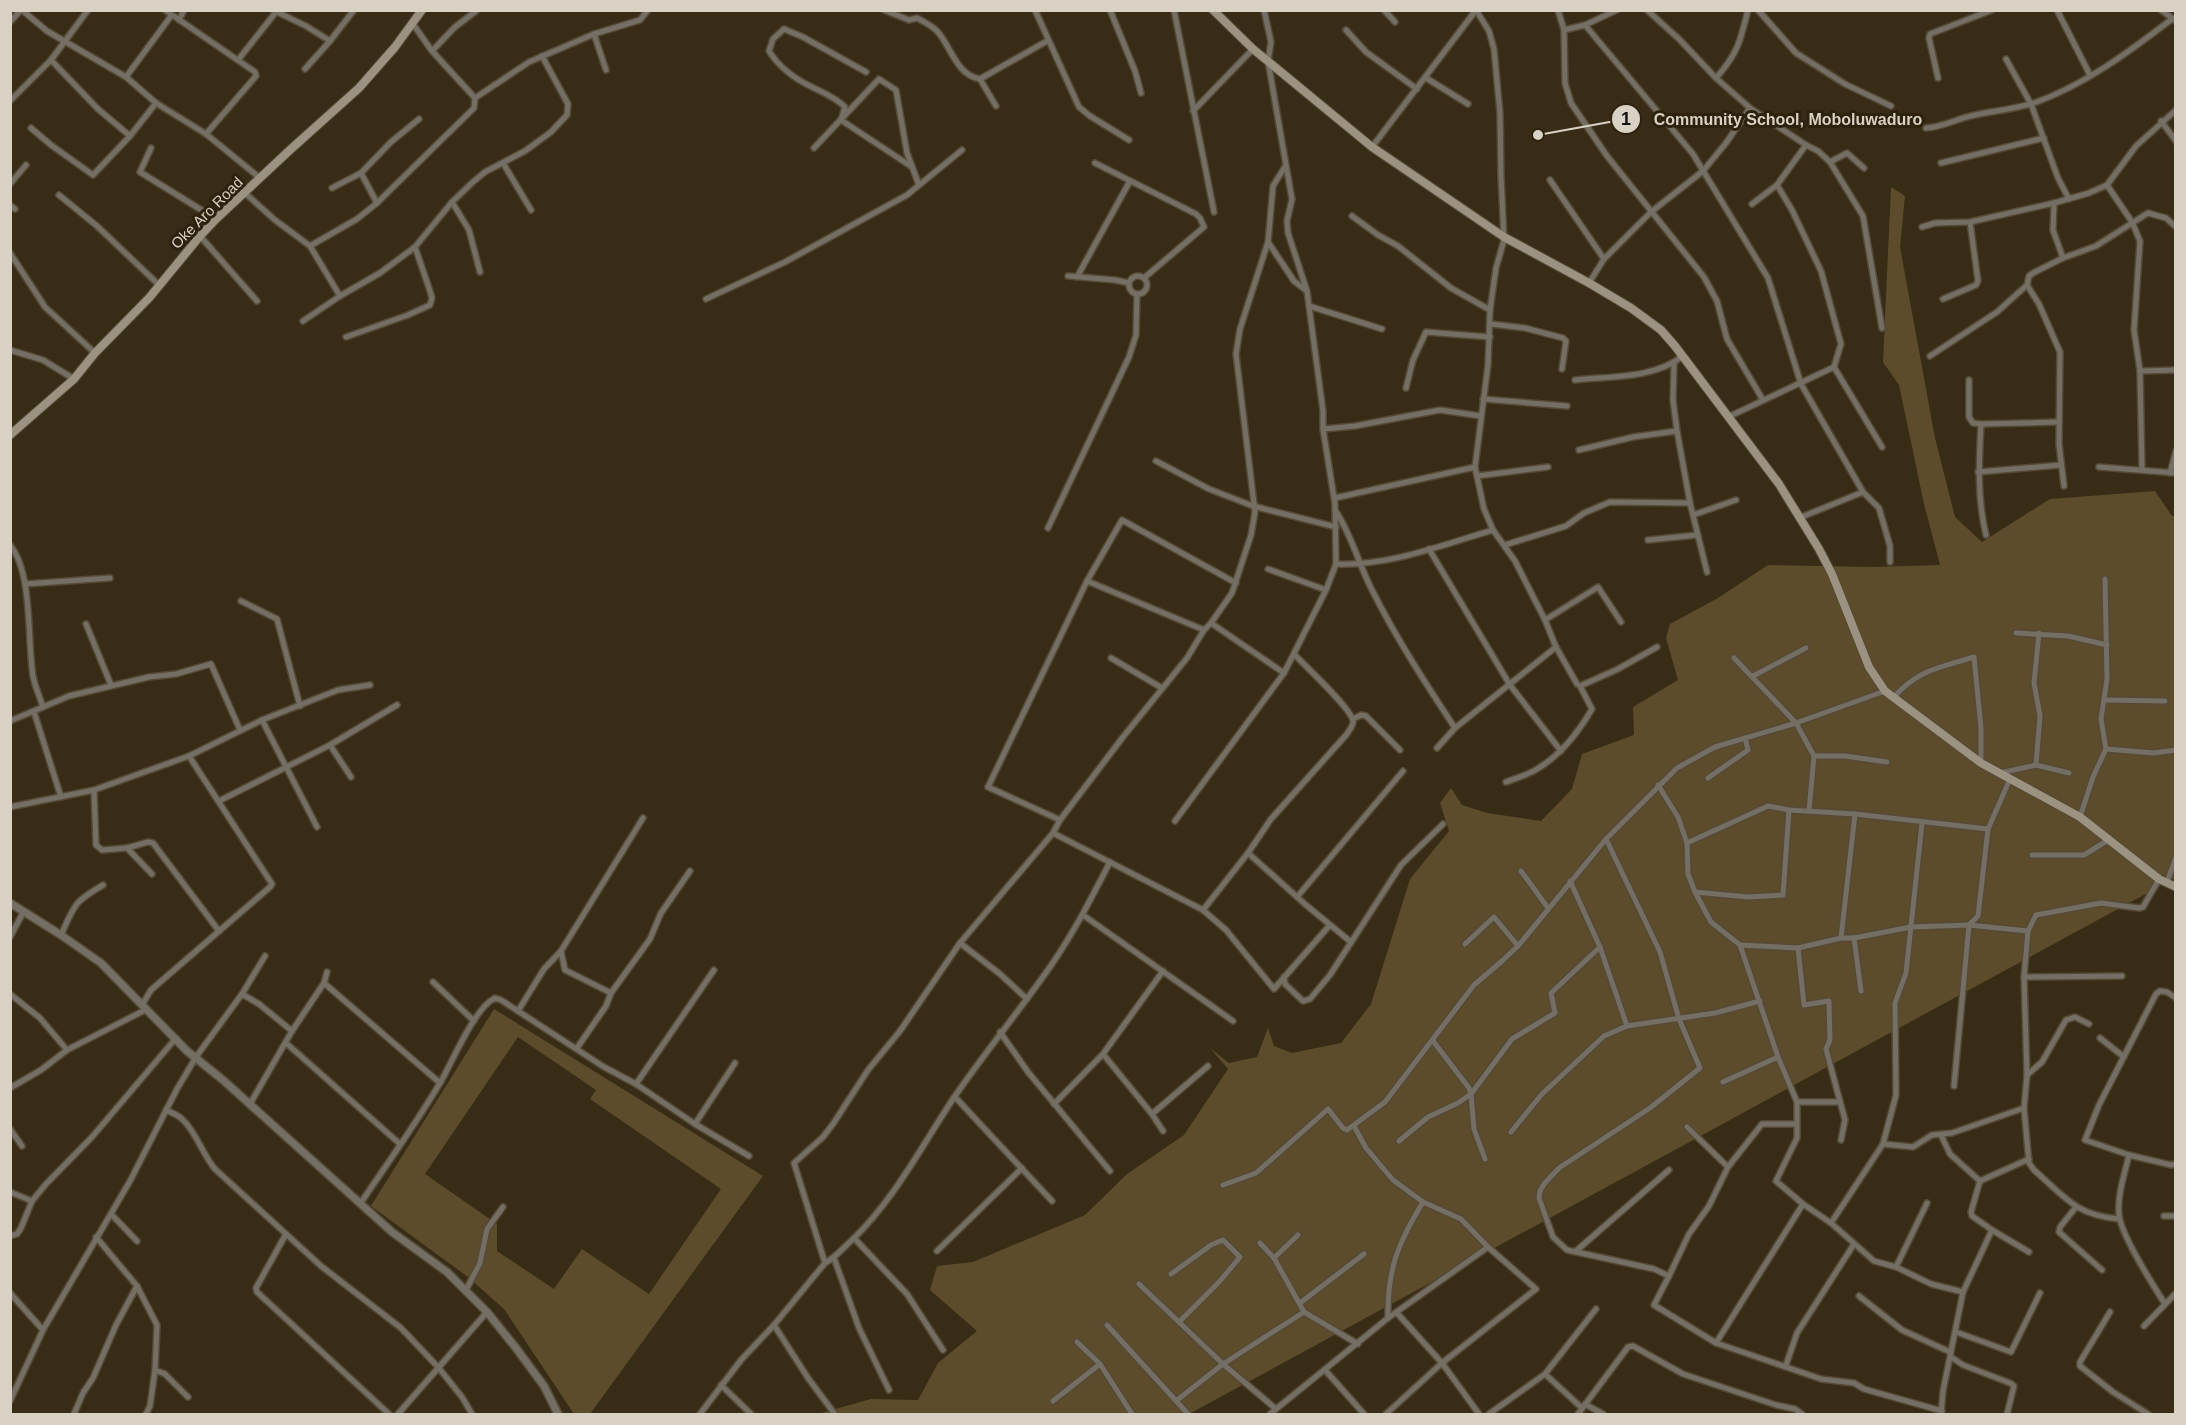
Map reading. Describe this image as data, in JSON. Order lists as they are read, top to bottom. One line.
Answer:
{"streets":{"main road":["Oke Aro Road"]},"places":["Community School, Moboluwaduro"]}
